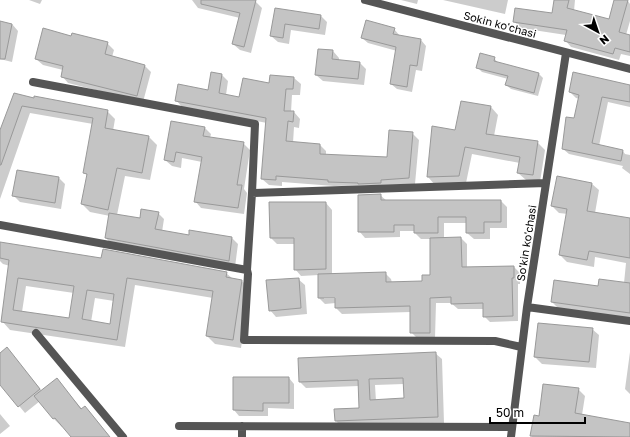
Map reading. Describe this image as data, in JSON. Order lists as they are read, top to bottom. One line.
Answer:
{"streets":{"street":["Sokin ko'chasi","So'kin ko'chasi"]},"crossings":[["Sokin ko'chasi","So'kin ko'chasi"]],"scale_bar":"50 m","north":"bottom right"}
